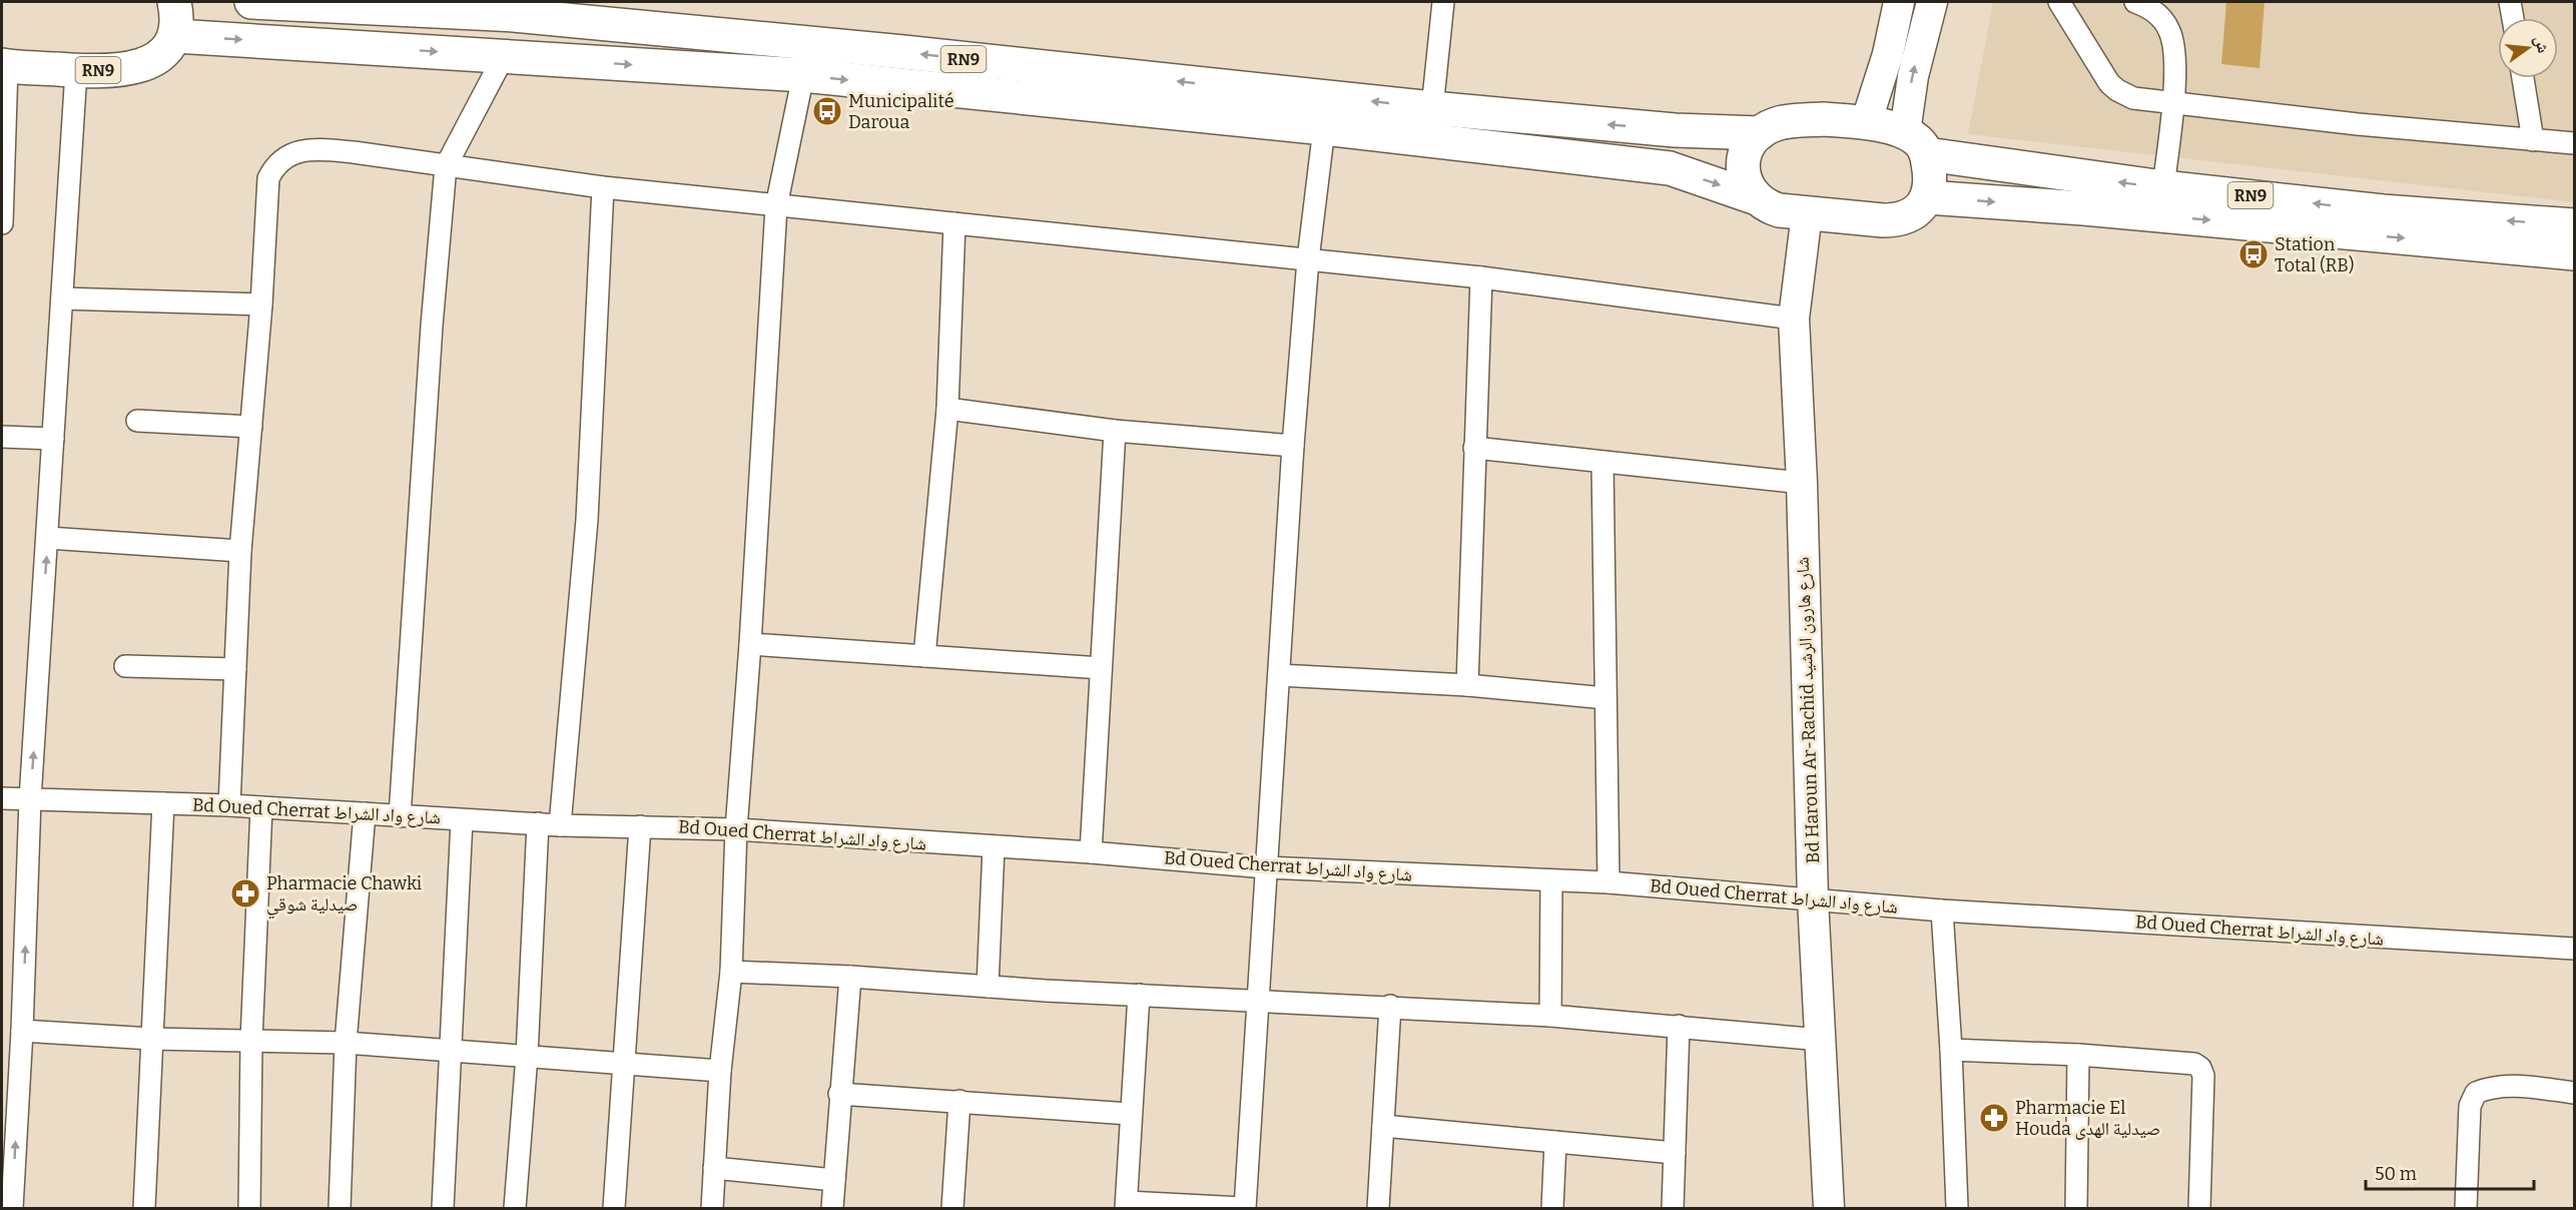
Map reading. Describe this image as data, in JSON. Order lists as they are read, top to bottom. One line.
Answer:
{"streets":{"highway":["RN9"],"street":["Bd Haroun Ar-Rachid شارع هارون الرشيد","Bd Oued Cherrat شارع واد الشراط"]},"crossings":[["RN9","Bd Haroun Ar-Rachid شارع هارون الرشيد"],["Bd Haroun Ar-Rachid شارع هارون الرشيد","Bd Oued Cherrat شارع واد الشراط"]],"places":{"bus stop":["Municipalité Daroua","Station Total (RB)"],"pharmacy":["Pharmacie Chawki صيدلية شوقي","Pharmacie El Houda صيدلية الهدى"]},"scale_bar":"50 m","north":"right"}
